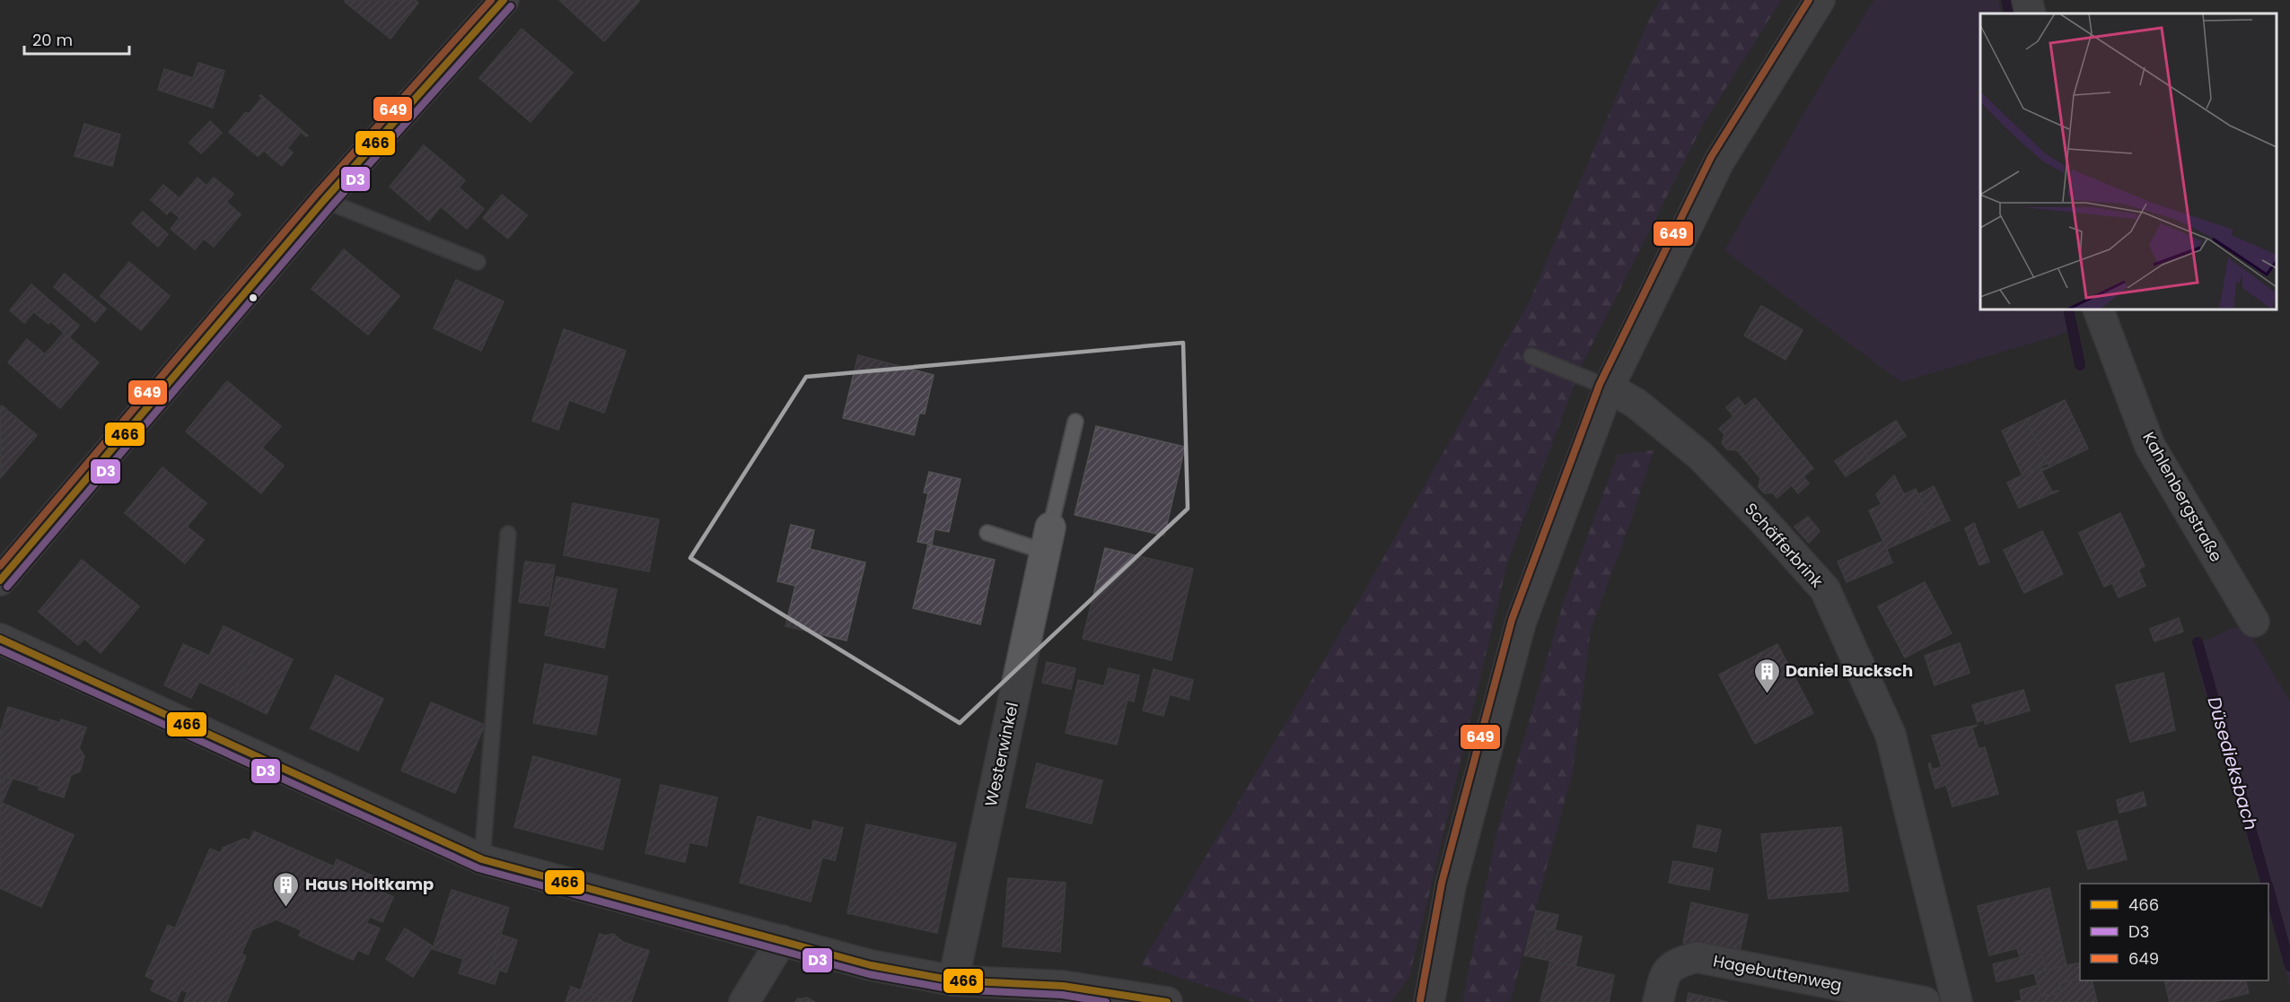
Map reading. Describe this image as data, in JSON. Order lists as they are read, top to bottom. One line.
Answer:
{"streets":{"street":["Kahlenbergstraße","Schäfferbrink","Westerwinkel","Hagebuttenweg"]},"water":["Düsedieksbach"],"places":{"building":["Daniel Bucksch","Haus Holtkamp"]},"lines":["transit line 466","transit line 649","transit line D3"],"legend":["466","D3","649"],"scale_bar":"20 m"}
